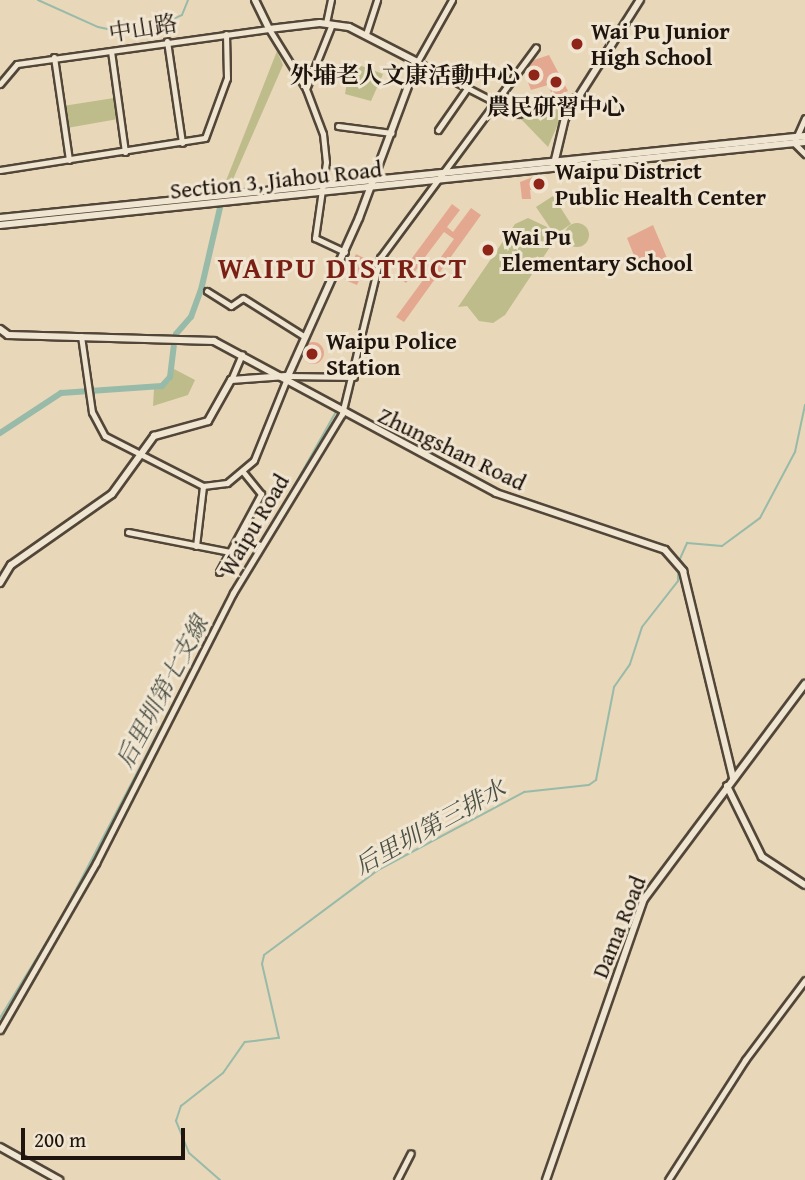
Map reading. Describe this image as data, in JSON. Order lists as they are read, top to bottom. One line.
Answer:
{"streets":{"street":["中山路","Section 3, Jiahou Road","Zhungshan Road","Waipu Road","Dama Road"]},"crossings":[["Section 3, Jiahou Road","Waipu Road"],["Zhungshan Road","Waipu Road"],["Zhungshan Road","Dama Road"]],"districts":["WAIPU DISTRICT"],"water":["后里圳第七支線","后里圳第三排水"],"places":["Wai Pu Junior High School","外埔老人文康活動中心","農民研習中心","Waipu District Public Health Center","Wai Pu Elementary School","Waipu Police Station"],"scale_bar":"200 m"}
